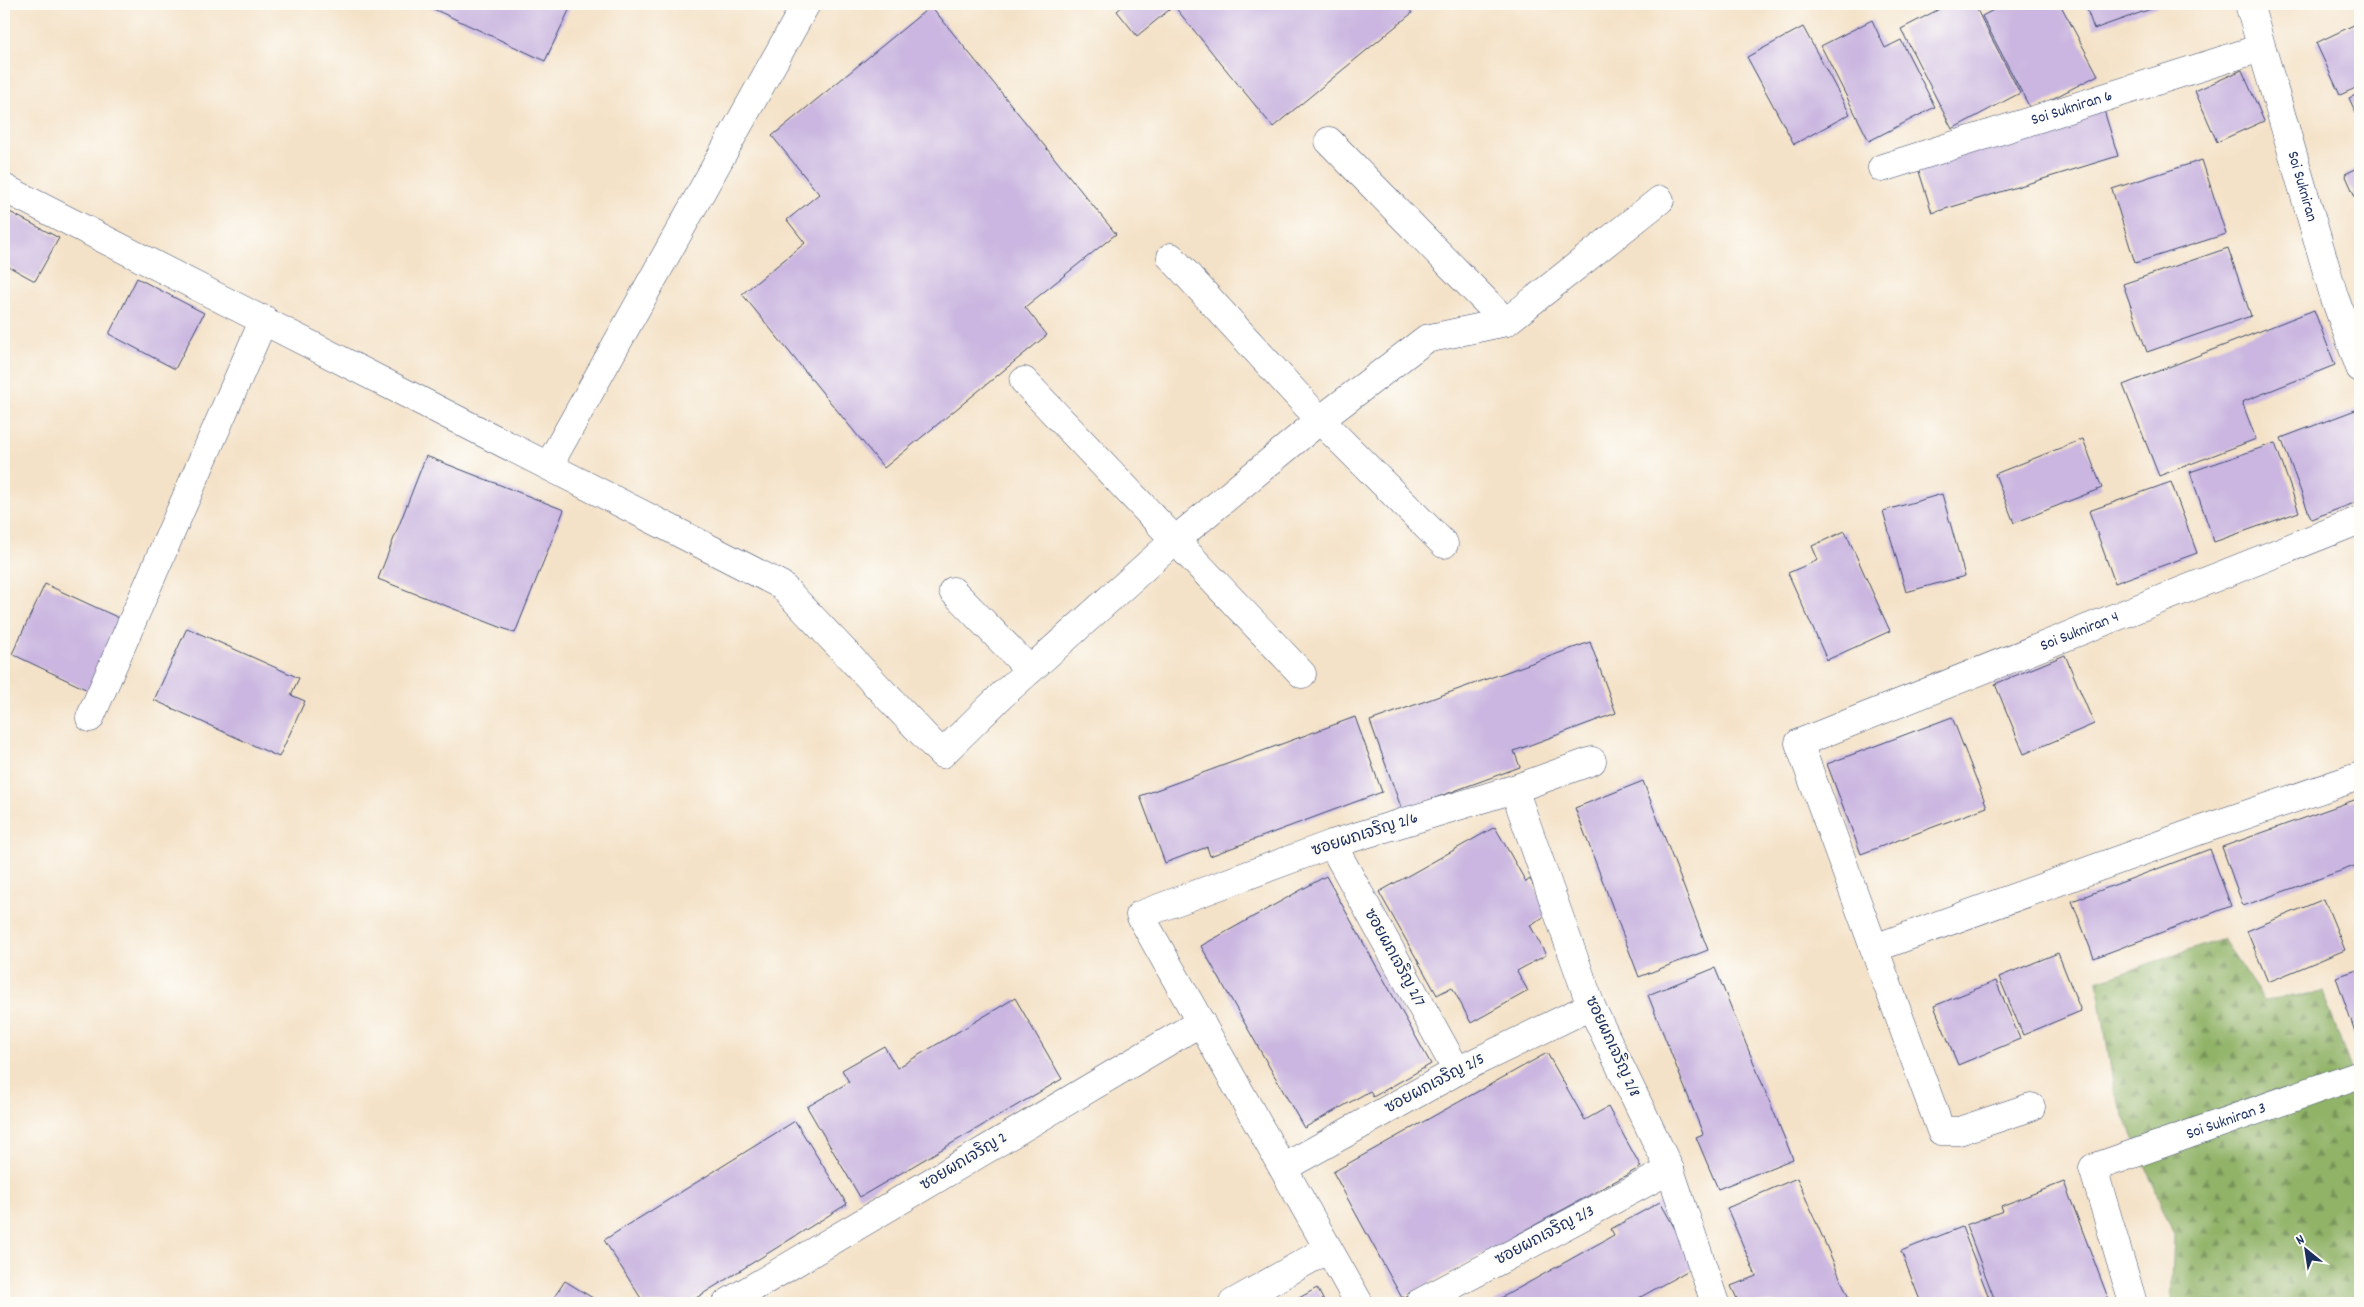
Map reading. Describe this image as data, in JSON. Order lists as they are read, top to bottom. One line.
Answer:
{"streets":{"street":["Soi Sukniran 6","Soi Sukniran","Soi Sukniran 4","ซอยผถเจริญ 2/6","ซอยผถเจริญ 2/7","ซอยผถเจริญ 2/8","ซอยผถเจริญ 2/5","Soi Sukniran 3","ซอยผถเจริญ 2","ซอยผถเจริญ 2/3"]},"crossings":[["Soi Sukniran 6","Soi Sukniran"],["ซอยผถเจริญ 2/6","ซอยผถเจริญ 2/7"],["ซอยผถเจริญ 2/6","ซอยผถเจริญ 2/8"],["ซอยผถเจริญ 2/6","ซอยผถเจริญ 2"],["ซอยผถเจริญ 2/7","ซอยผถเจริญ 2/5"],["ซอยผถเจริญ 2/8","ซอยผถเจริญ 2/5"],["ซอยผถเจริญ 2/8","ซอยผถเจริญ 2/3"]],"north":"top left"}
